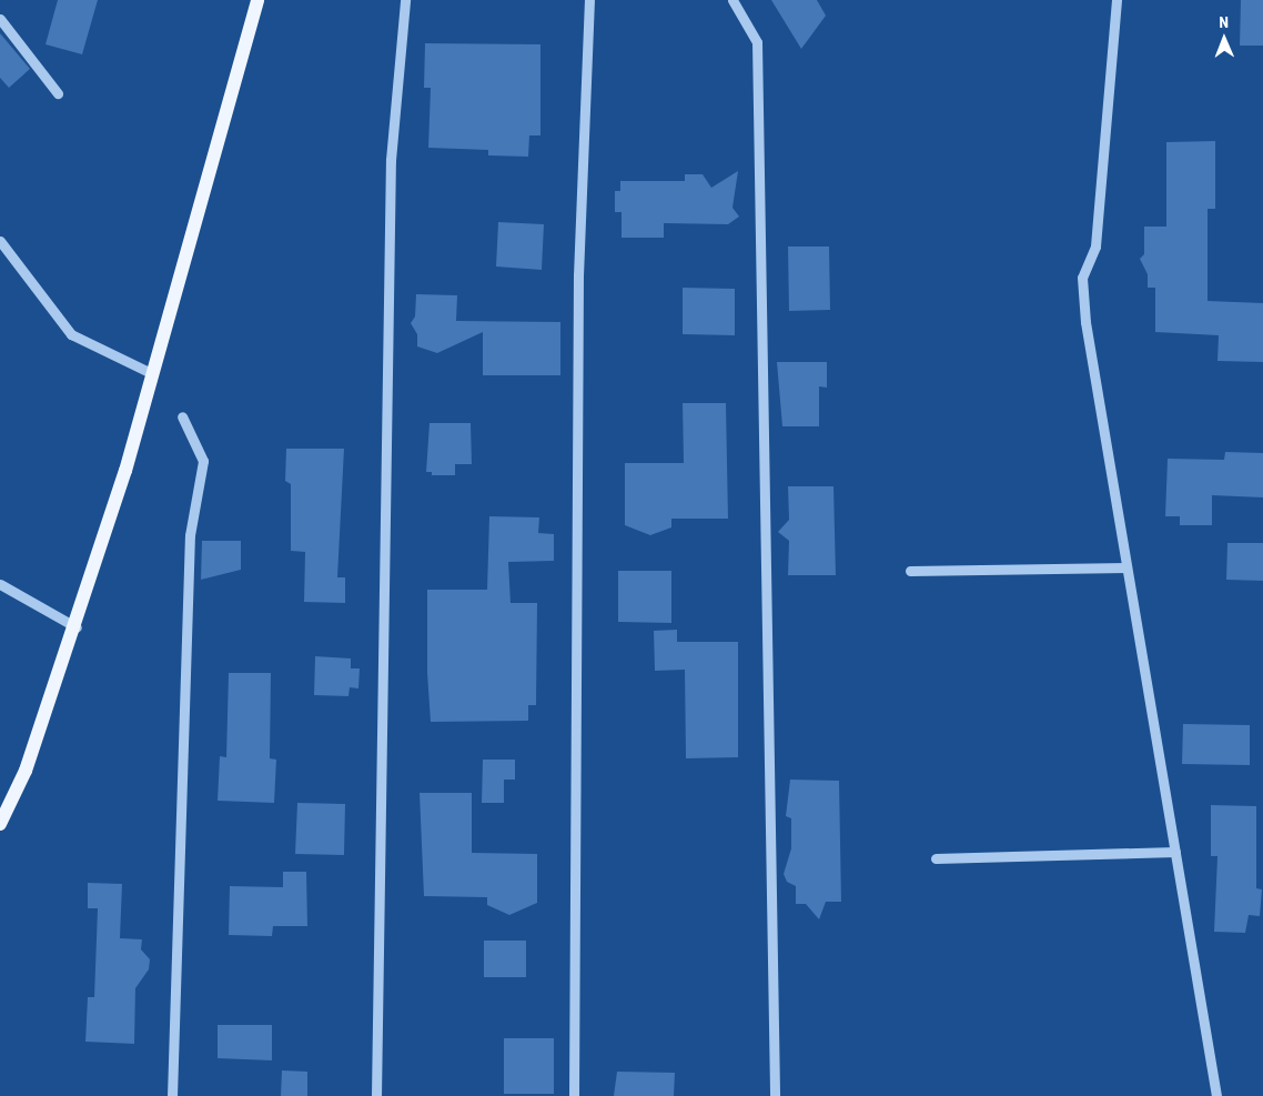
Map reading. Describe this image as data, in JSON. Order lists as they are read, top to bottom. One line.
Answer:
{"north":"top"}
